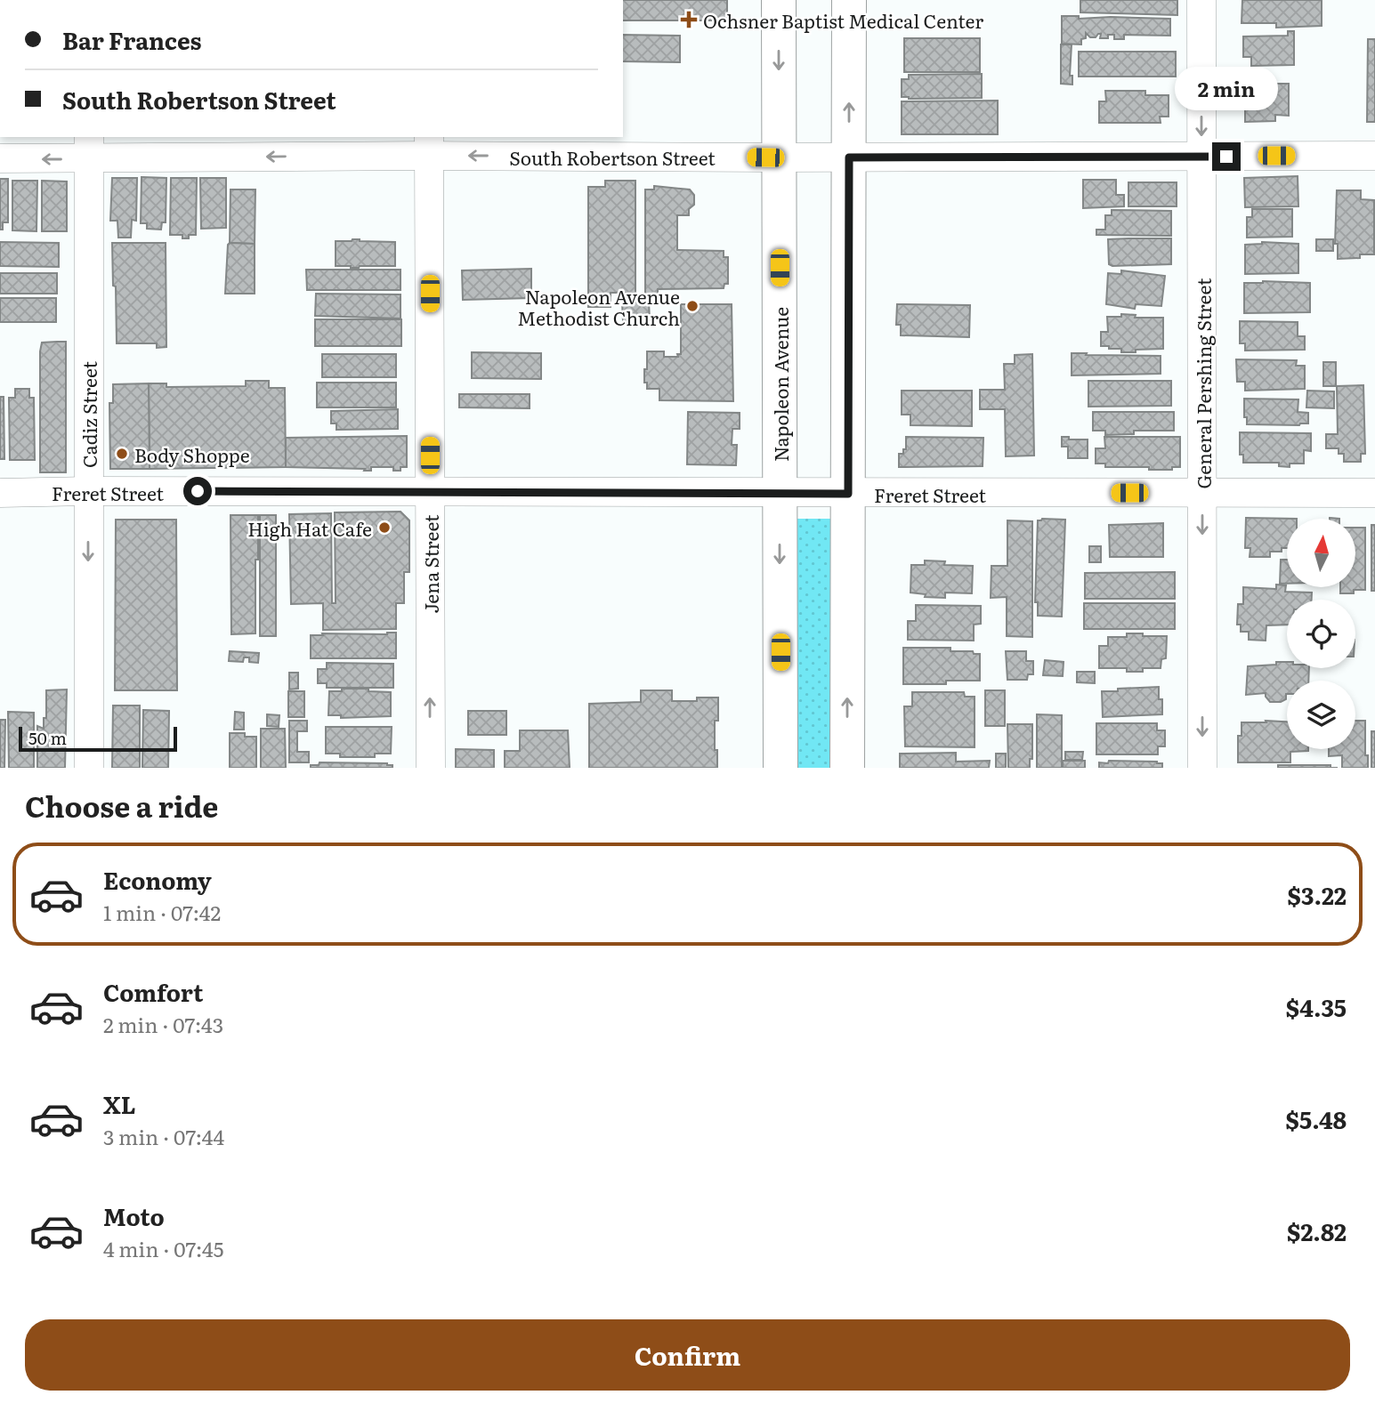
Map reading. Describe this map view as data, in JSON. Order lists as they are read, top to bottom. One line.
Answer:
{"streets":{"main road":["Napoleon Avenue"],"street":["South Robertson Street","General Pershing Street","Cadiz Street","Freret Street","Jena Street"]},"crossings":[["South Robertson Street","General Pershing Street"],["South Robertson Street","Napoleon Avenue"],["South Robertson Street","Cadiz Street"],["South Robertson Street","Jena Street"],["General Pershing Street","Freret Street"],["Napoleon Avenue","Freret Street"],["Cadiz Street","Freret Street"],["Freret Street","Jena Street"]],"one_way":["South Robertson Street","General Pershing Street","Cadiz Street","Jena Street"],"places":{"health":["Ochsner Baptist Medical Center"],"other":["Napoleon Avenue Methodist Church","Body Shoppe","High Hat Cafe"]},"scale_bar":"50 m","north":"top","page":{"banner":["Bar Frances","South Robertson Street"],"bubble":"2 min","scale":"50 m","heading":"Choose a ride","list":[{"name":"Economy","note":"1 min · 07:42","value":"$3.22"},{"name":"Comfort","note":"2 min · 07:43","value":"$4.35"},{"name":"XL","note":"3 min · 07:44","value":"$5.48"},{"name":"Moto","note":"4 min · 07:45","value":"$2.82"}],"buttons":"Confirm"}}
